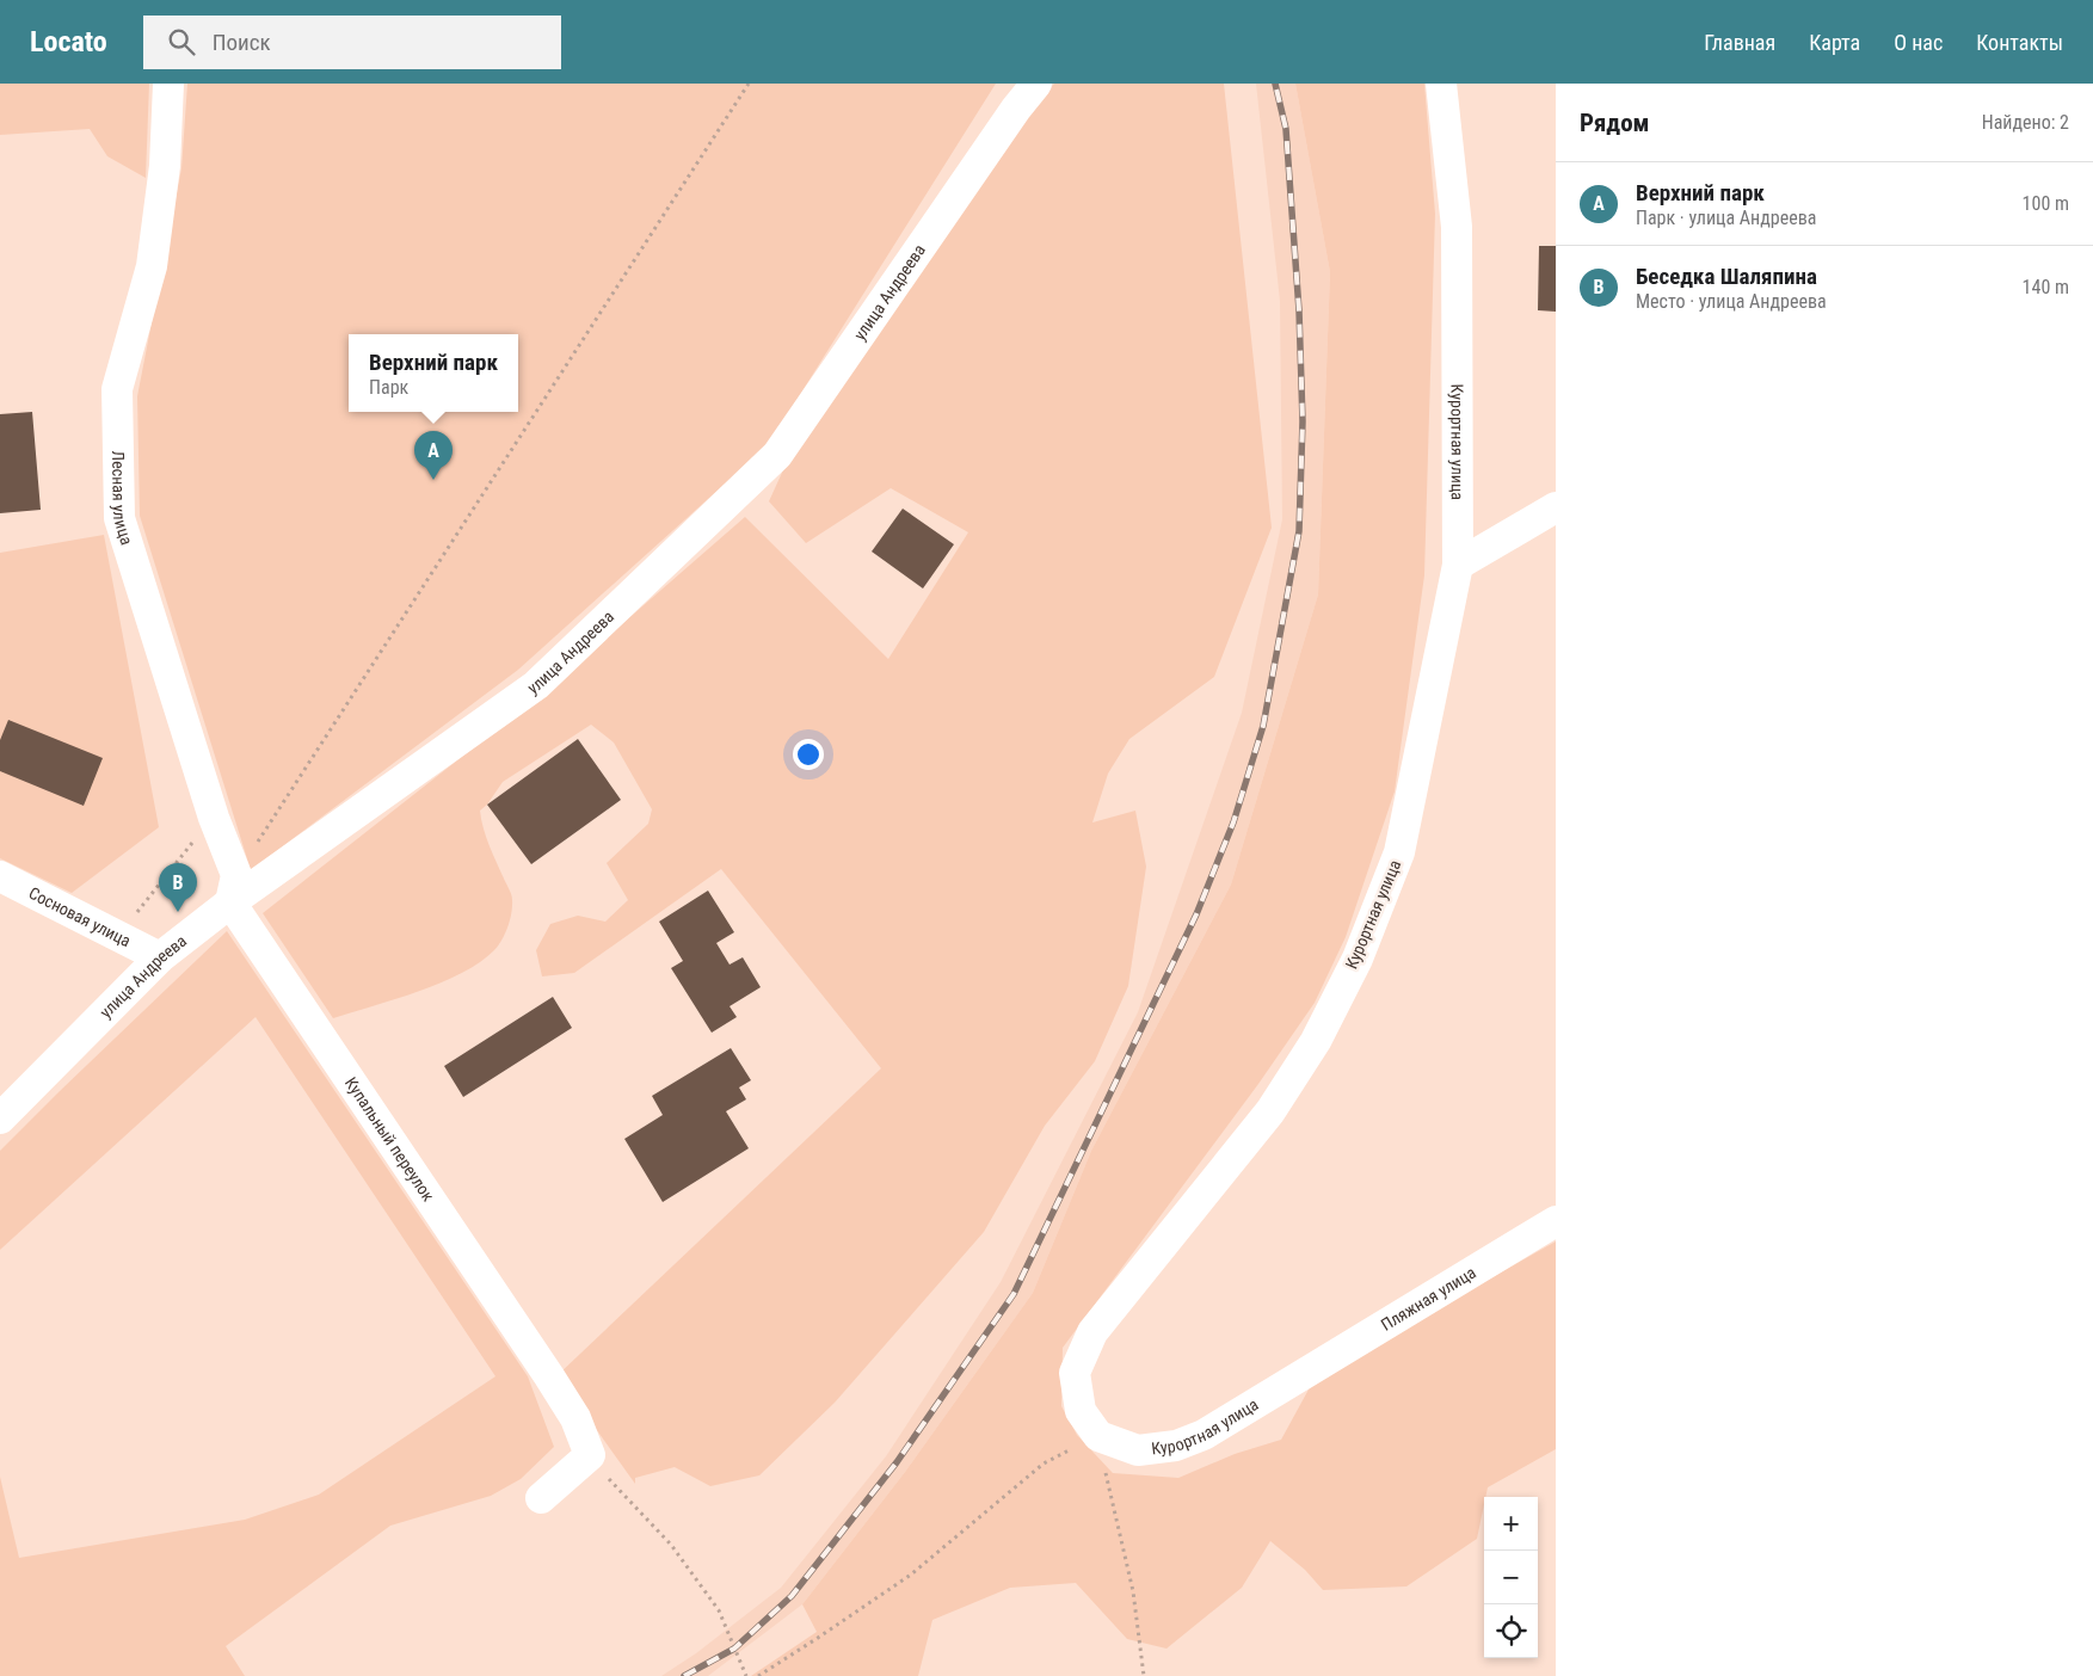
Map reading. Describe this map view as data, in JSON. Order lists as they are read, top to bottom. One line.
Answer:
{"streets":{"street":["улица Андреева","Курортная улица","Лесная улица","Сосновая улица","Купальный переулок","Пляжная улица"]},"crossings":[["улица Андреева","Лесная улица"],["улица Андреева","Сосновая улица"],["улица Андреева","Купальный переулок"],["Курортная улица","Пляжная улица"],["Лесная улица","Купальный переулок"]],"page":{"header":"Locato","search":"Поиск","nav":["Главная","Карта","О нас","Контакты"],"heading":["Рядом","Найдено: 2"],"list":[{"mark":"A","name":"Верхний парк","note":"Парк · улица Андреева","value":"100 m"},{"mark":"B","name":"Беседка Шаляпина","note":"Место · улица Андреева","value":"140 m"}],"popup":["Верхний парк","Парк"],"pins":["A","B"],"map_buttons":["+","−"]}}
